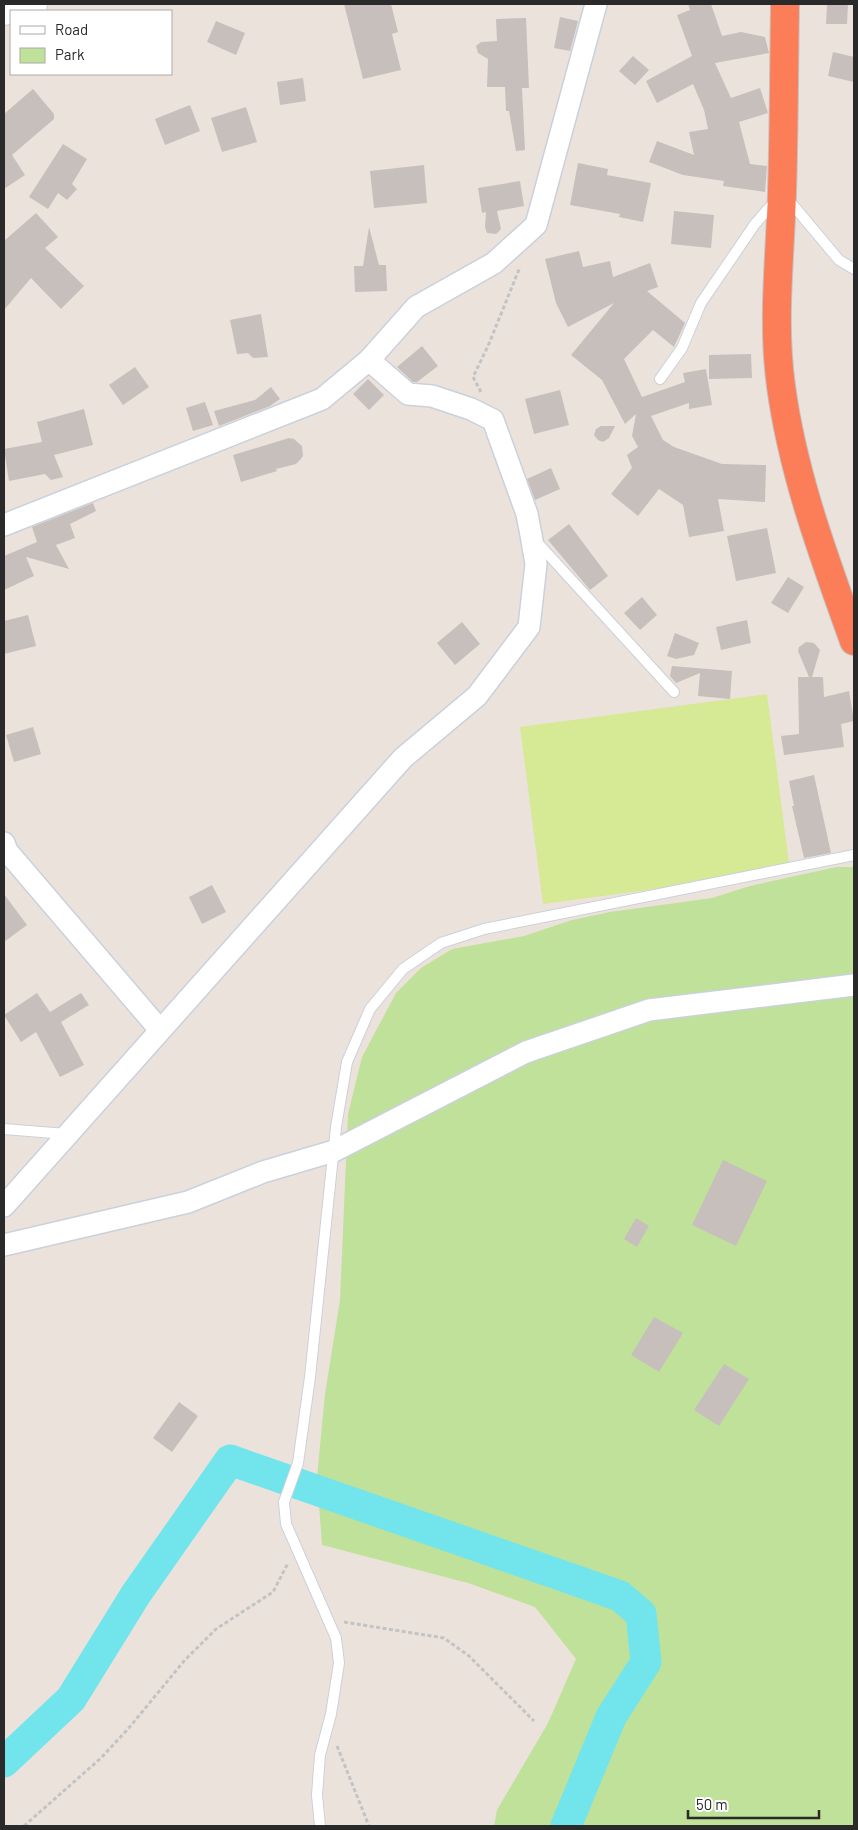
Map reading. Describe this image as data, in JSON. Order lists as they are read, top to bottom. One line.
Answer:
{"legend":["Road","Park"],"scale_bar":"50 m"}
